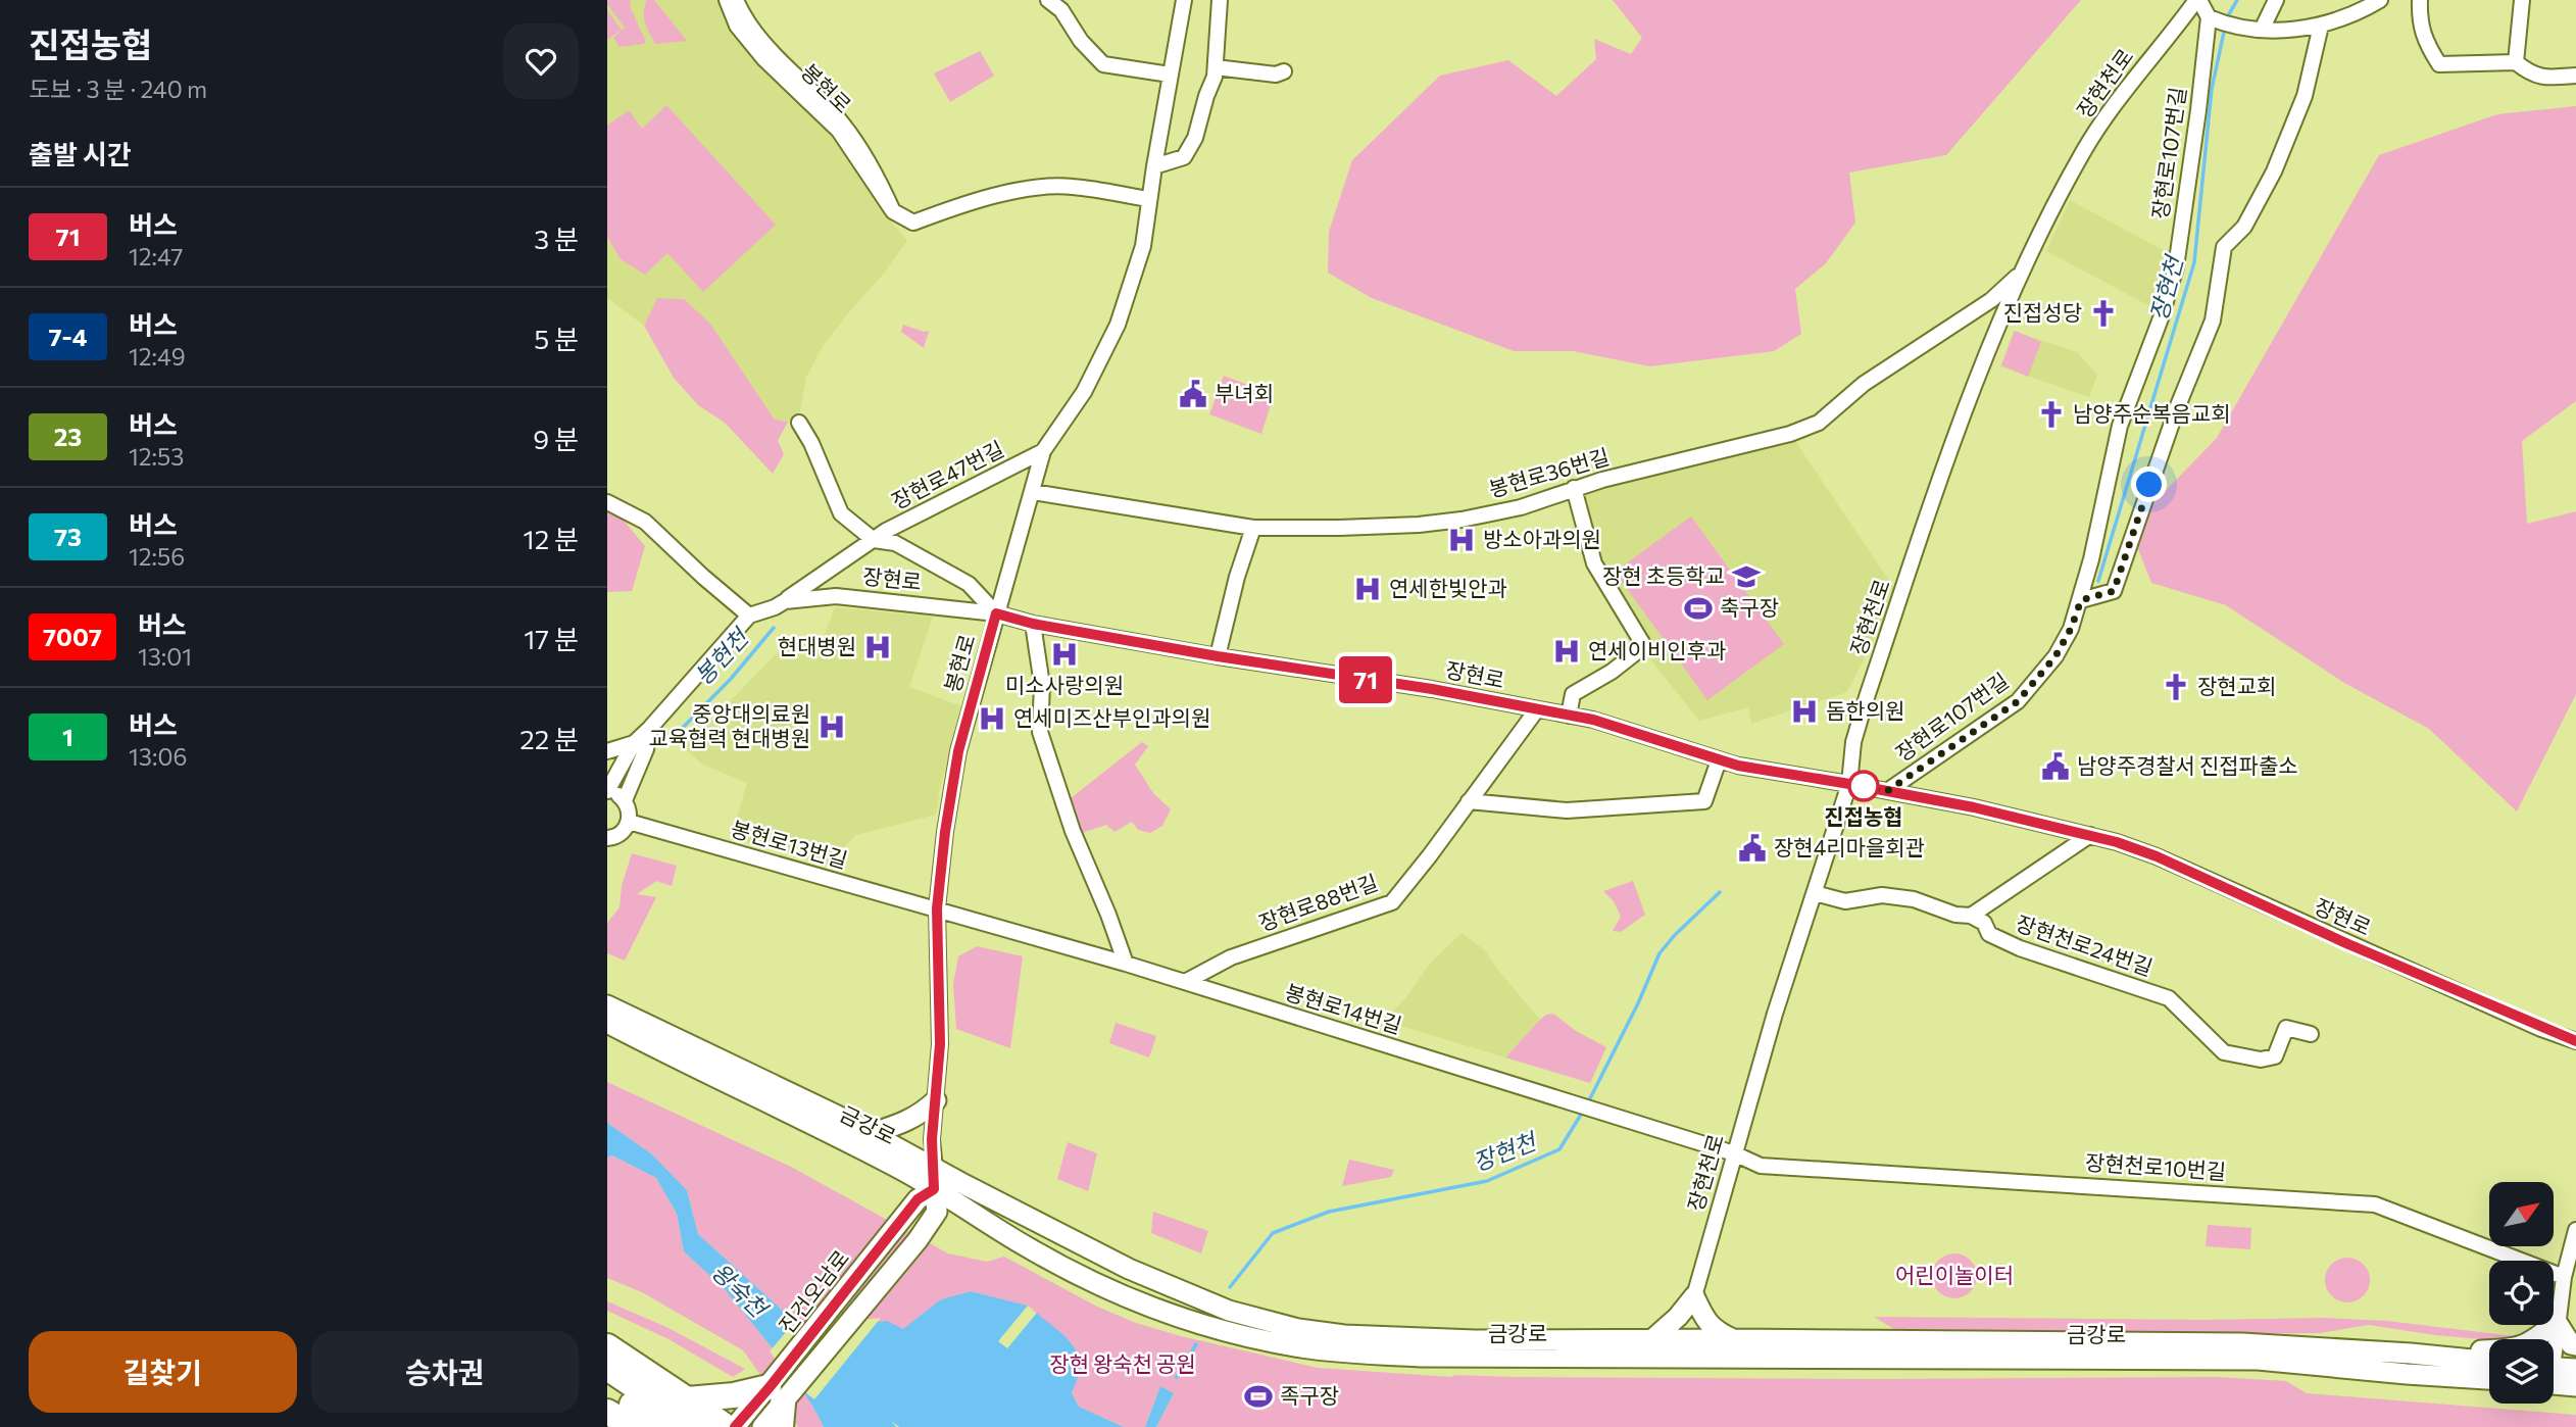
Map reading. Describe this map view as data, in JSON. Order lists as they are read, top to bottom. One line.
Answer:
{"streets":{"main road":["금강로","진건오남로"],"street":["장현천로","봉현로","장현로107번길","봉현로36번길","장현로47번길","장현로","봉현로13번길","장현로88번길","장현천로24번길","봉현로14번길","장현천로10번길"]},"crossings":[["장현천로","봉현로36번길"],["장현천로","장현로"],["장현천로","장현천로24번길"],["장현천로","봉현로14번길"],["장현천로","장현천로10번길"],["봉현로","봉현로36번길"],["봉현로","장현로47번길"],["봉현로","장현로"],["봉현로","봉현로13번길"],["봉현로","봉현로14번길"],["봉현로","금강로"],["봉현로","진건오남로"],["장현로107번길","장현로"],["장현로47번길","장현로"],["장현로","장현로88번길"],["봉현로13번길","봉현로14번길"],["장현로88번길","봉현로14번길"],["봉현로14번길","장현천로10번길"],["금강로","진건오남로"]],"water":["장현천","봉현천","왕숙천"],"parks":["어린이놀이터","장현 왕숙천 공원"],"places":{"church":["진접성당","남양주순복음교회","장현교회"],"public building":["부녀회","남양주경찰서 진접파출소","장현4리마을회관"],"hospital":["방소아과의원","연세한빛안과","현대병원","연세이비인후과","미소사랑의원","돔한의원","연세미즈산부인과의원","중앙대의료원 교육협력 현대병원"],"school or university":["장현 초등학교"],"sports":["축구장","족구장"],"other":["진접농협"]},"lines":["bus line 71"],"north":"top right","page":{"heading":[["진접농협","도보 · 3 분 · 240 m"],"출발 시간"],"on_map":"71","list":[{"mark":"71","name":"버스","note":"12:47","value":"3 분"},{"mark":"7-4","name":"버스","note":"12:49","value":"5 분"},{"mark":"23","name":"버스","note":"12:53","value":"9 분"},{"mark":"73","name":"버스","note":"12:56","value":"12 분"},{"mark":"7007","name":"버스","note":"13:01","value":"17 분"},{"mark":"1","name":"버스","note":"13:06","value":"22 분"}],"buttons":["길찾기","승차권"]}}
